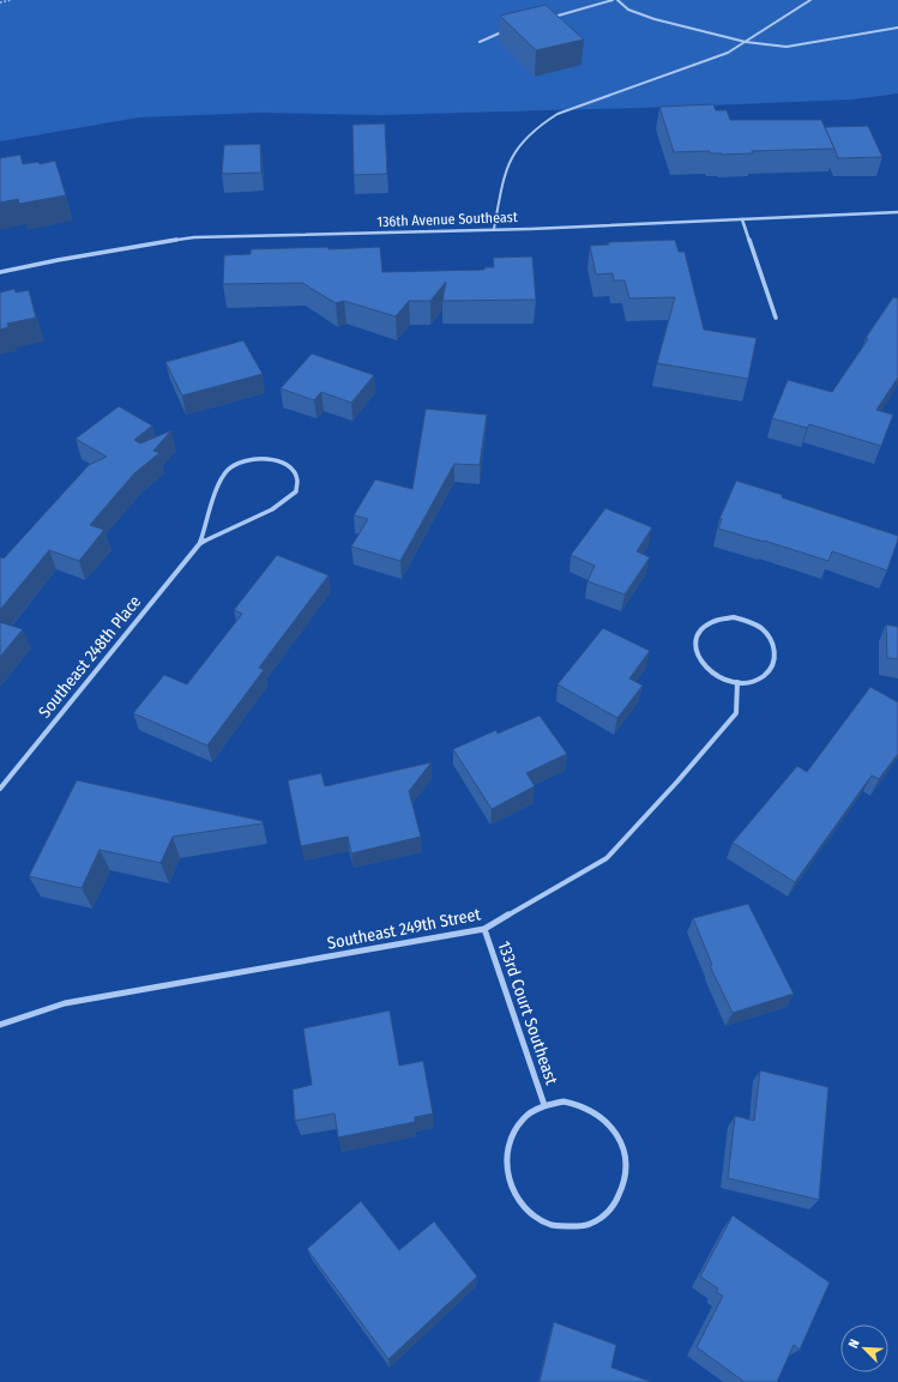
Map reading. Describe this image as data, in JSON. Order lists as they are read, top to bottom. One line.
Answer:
{"streets":{"street":["136th Avenue Southeast","Southeast 248th Place","Southeast 249th Street","133rd Court Southeast"]},"crossings":[["Southeast 249th Street","133rd Court Southeast"]],"north":"top left"}
